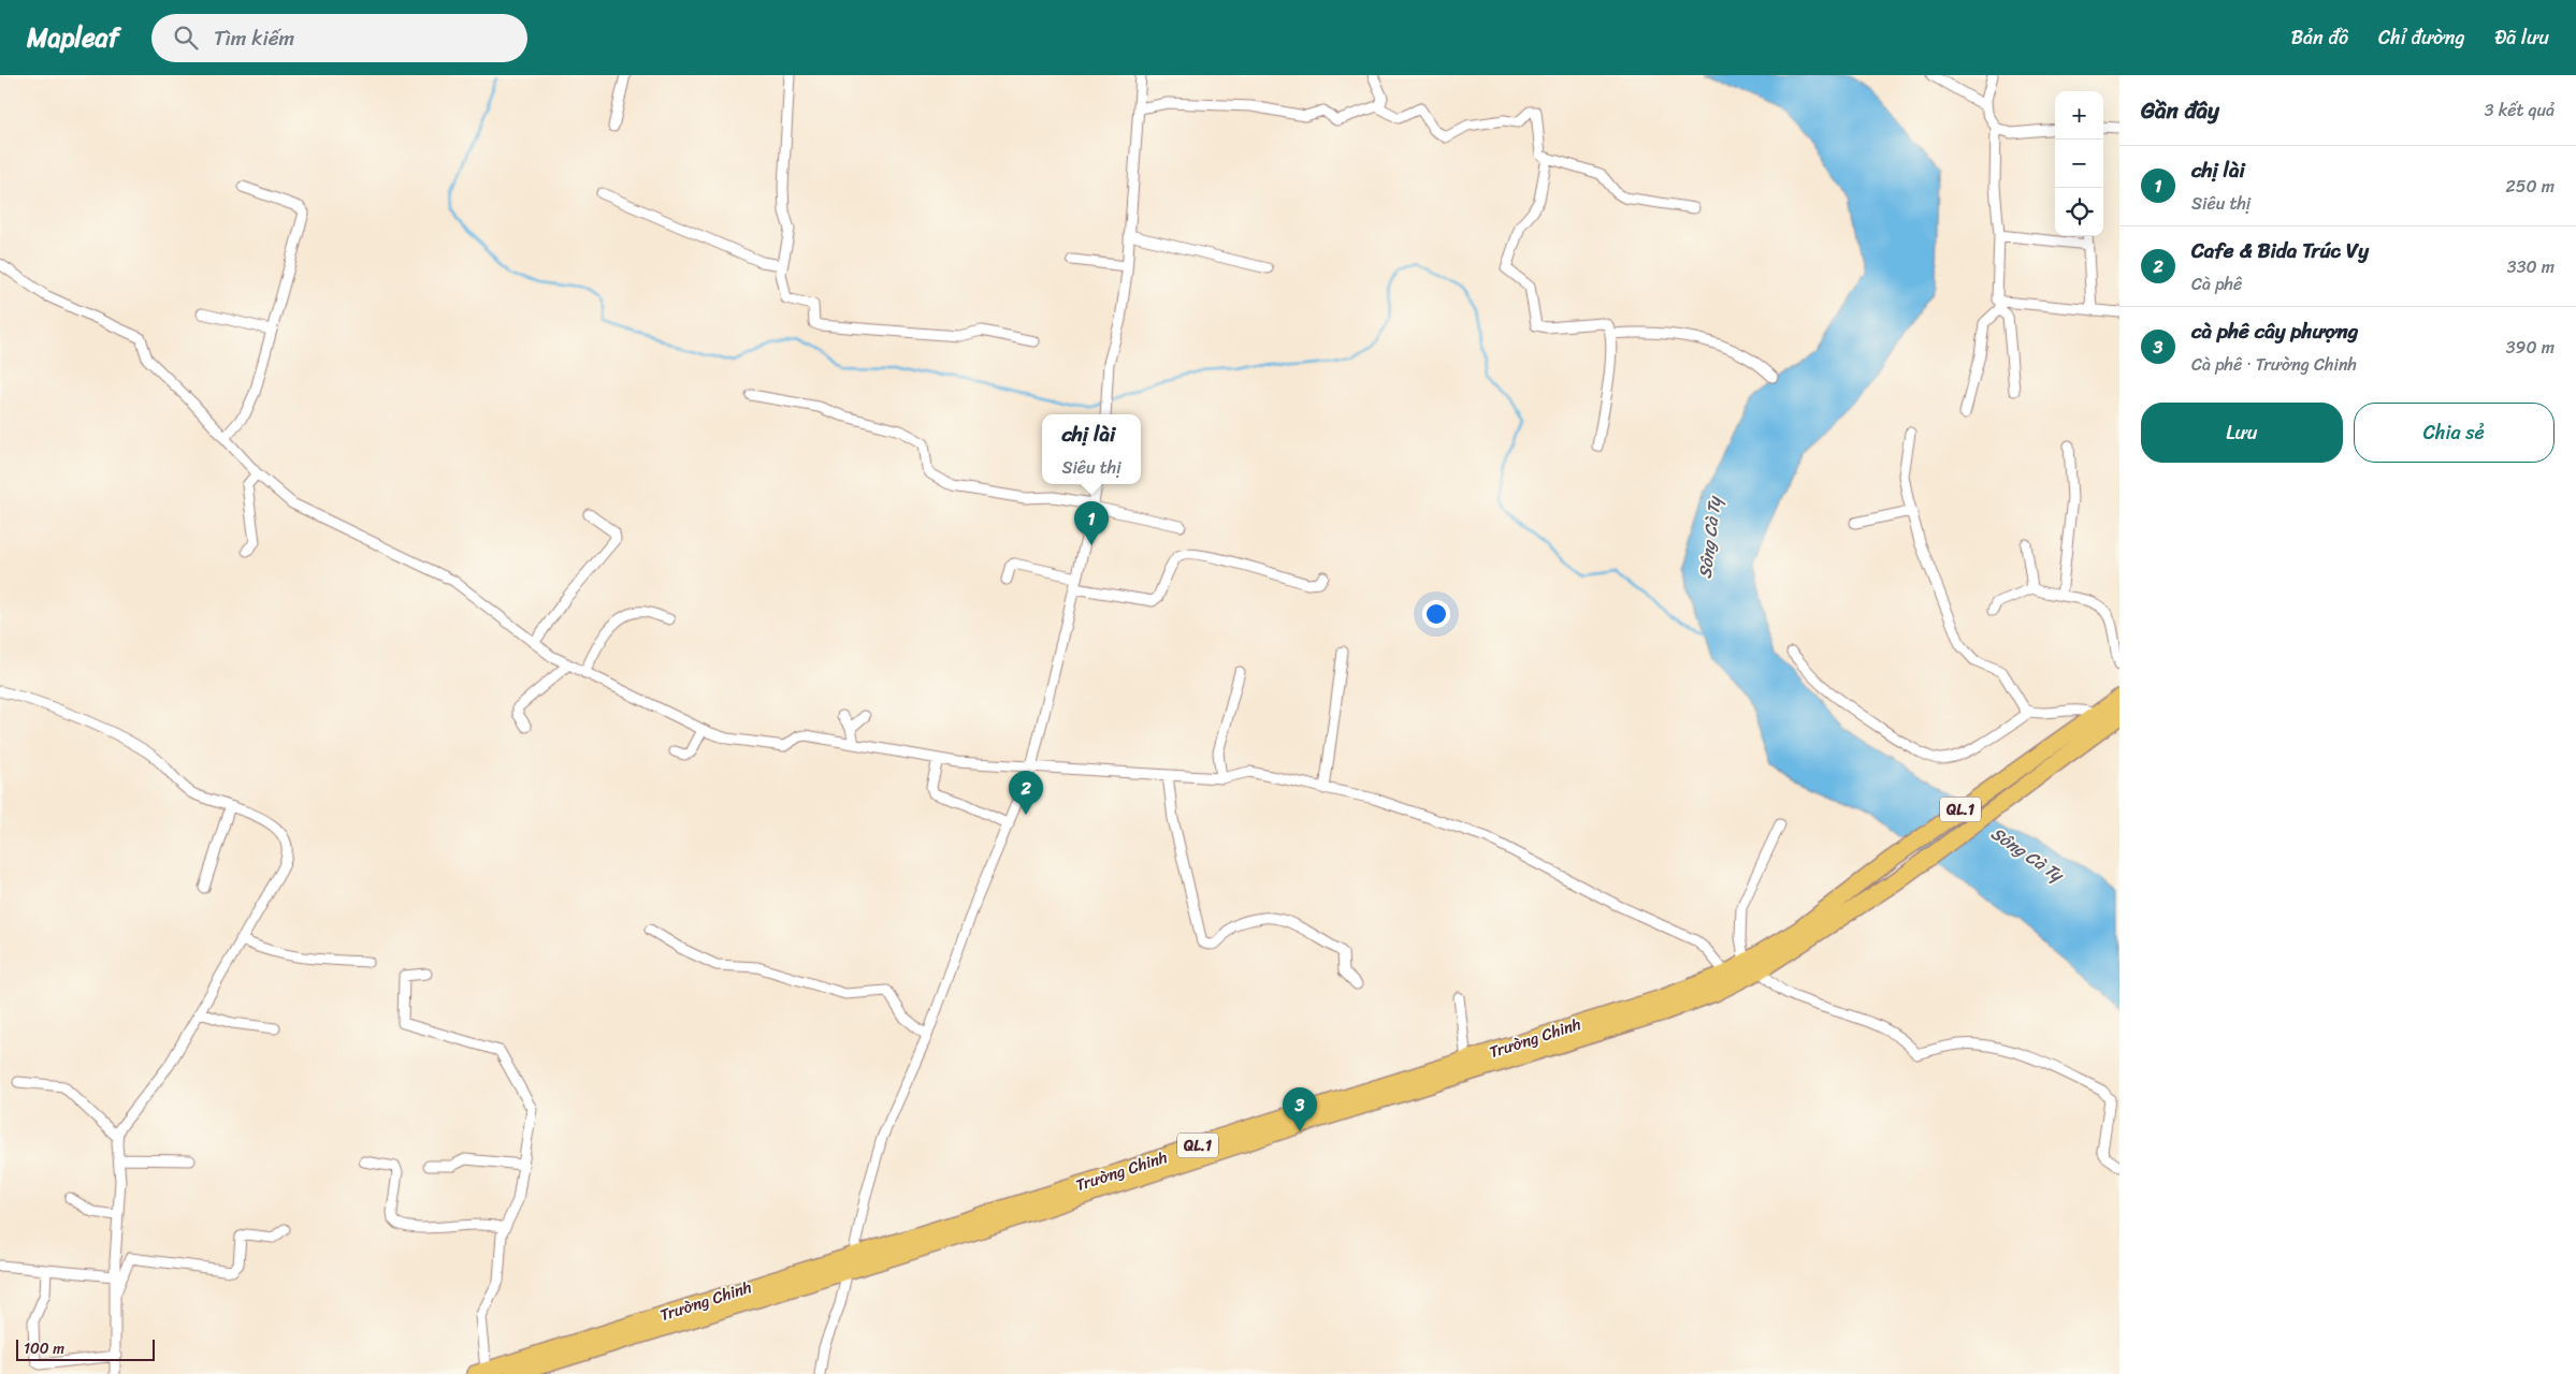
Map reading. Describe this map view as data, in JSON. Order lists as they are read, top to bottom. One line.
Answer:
{"streets":{"highway":["QL.1","Trường Chinh"]},"crossings":[["QL.1","Trường Chinh"]],"water":["Sông Cà Ty"],"scale_bar":"100 m","page":{"header":"Mapleaf","search":"Tìm kiếm","nav":["Bản đồ","Chỉ đường","Đã lưu"],"heading":["Gần đây","3 kết quả"],"map_buttons":["+","−"],"list":[{"mark":"1","name":"chị lài","note":"Siêu thị","value":"250 m"},{"mark":"2","name":"Cafe & Bida Trúc Vy","note":"Cà phê","value":"330 m"},{"mark":"3","name":"cà phê cây phượng","note":"Cà phê · Trường Chinh","value":"390 m"}],"buttons":["Lưu","Chia sẻ"],"popup":["chị lài","Siêu thị"],"pins":["1","2","3"],"scale":"100 m"}}
